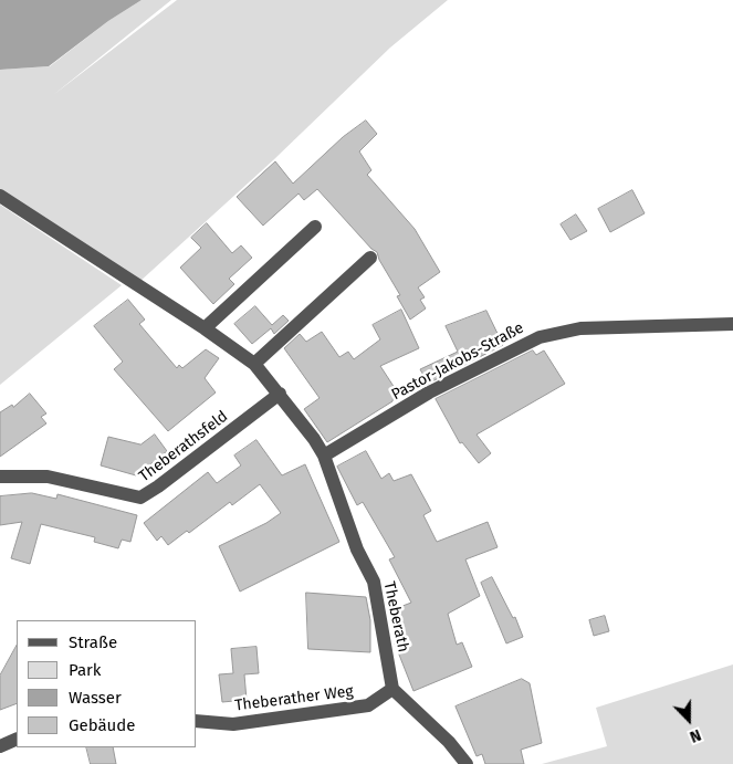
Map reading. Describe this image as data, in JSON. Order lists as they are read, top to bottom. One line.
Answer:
{"streets":{"street":["Pastor-Jakobs-Straße","Theberathsfeld","Theberath","Theberather Weg"]},"crossings":[["Pastor-Jakobs-Straße","Theberath"],["Theberath","Theberather Weg"]],"legend":["Straße","Park","Wasser","Gebäude"],"north":"bottom"}
